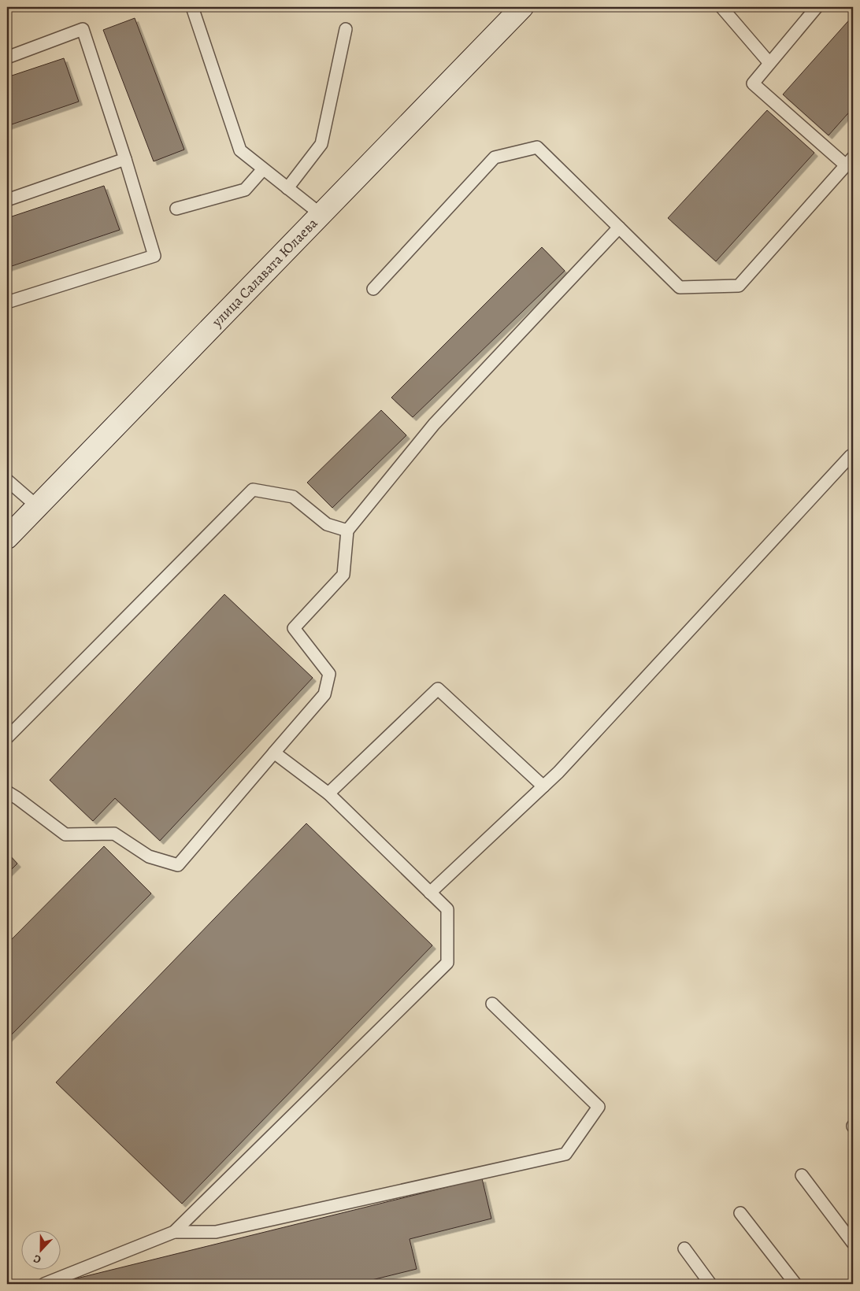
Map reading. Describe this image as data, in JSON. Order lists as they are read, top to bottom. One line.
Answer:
{"streets":{"street":["улица Салавата Юлаева"]},"north":"bottom"}
